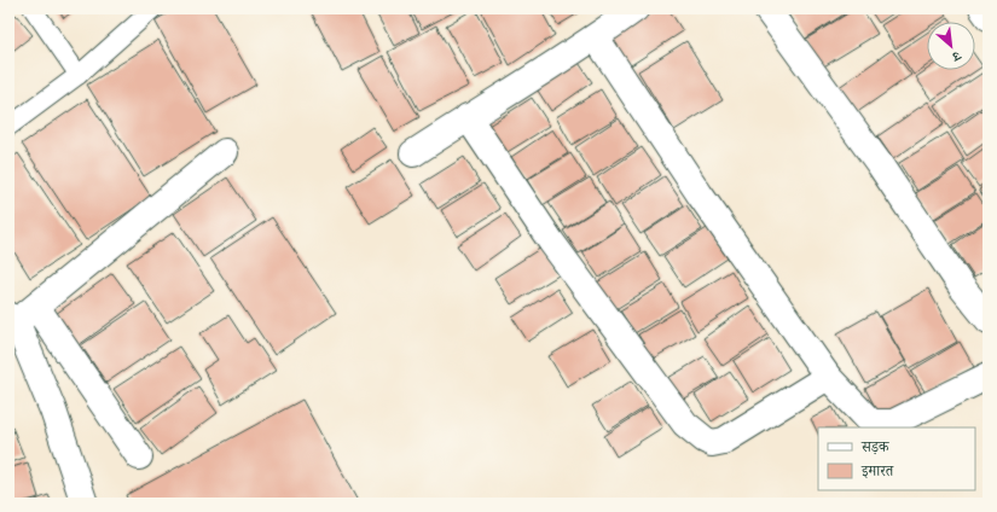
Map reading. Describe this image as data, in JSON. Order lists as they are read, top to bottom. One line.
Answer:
{"legend":["सड़क","इमारत"],"north":"bottom right"}
